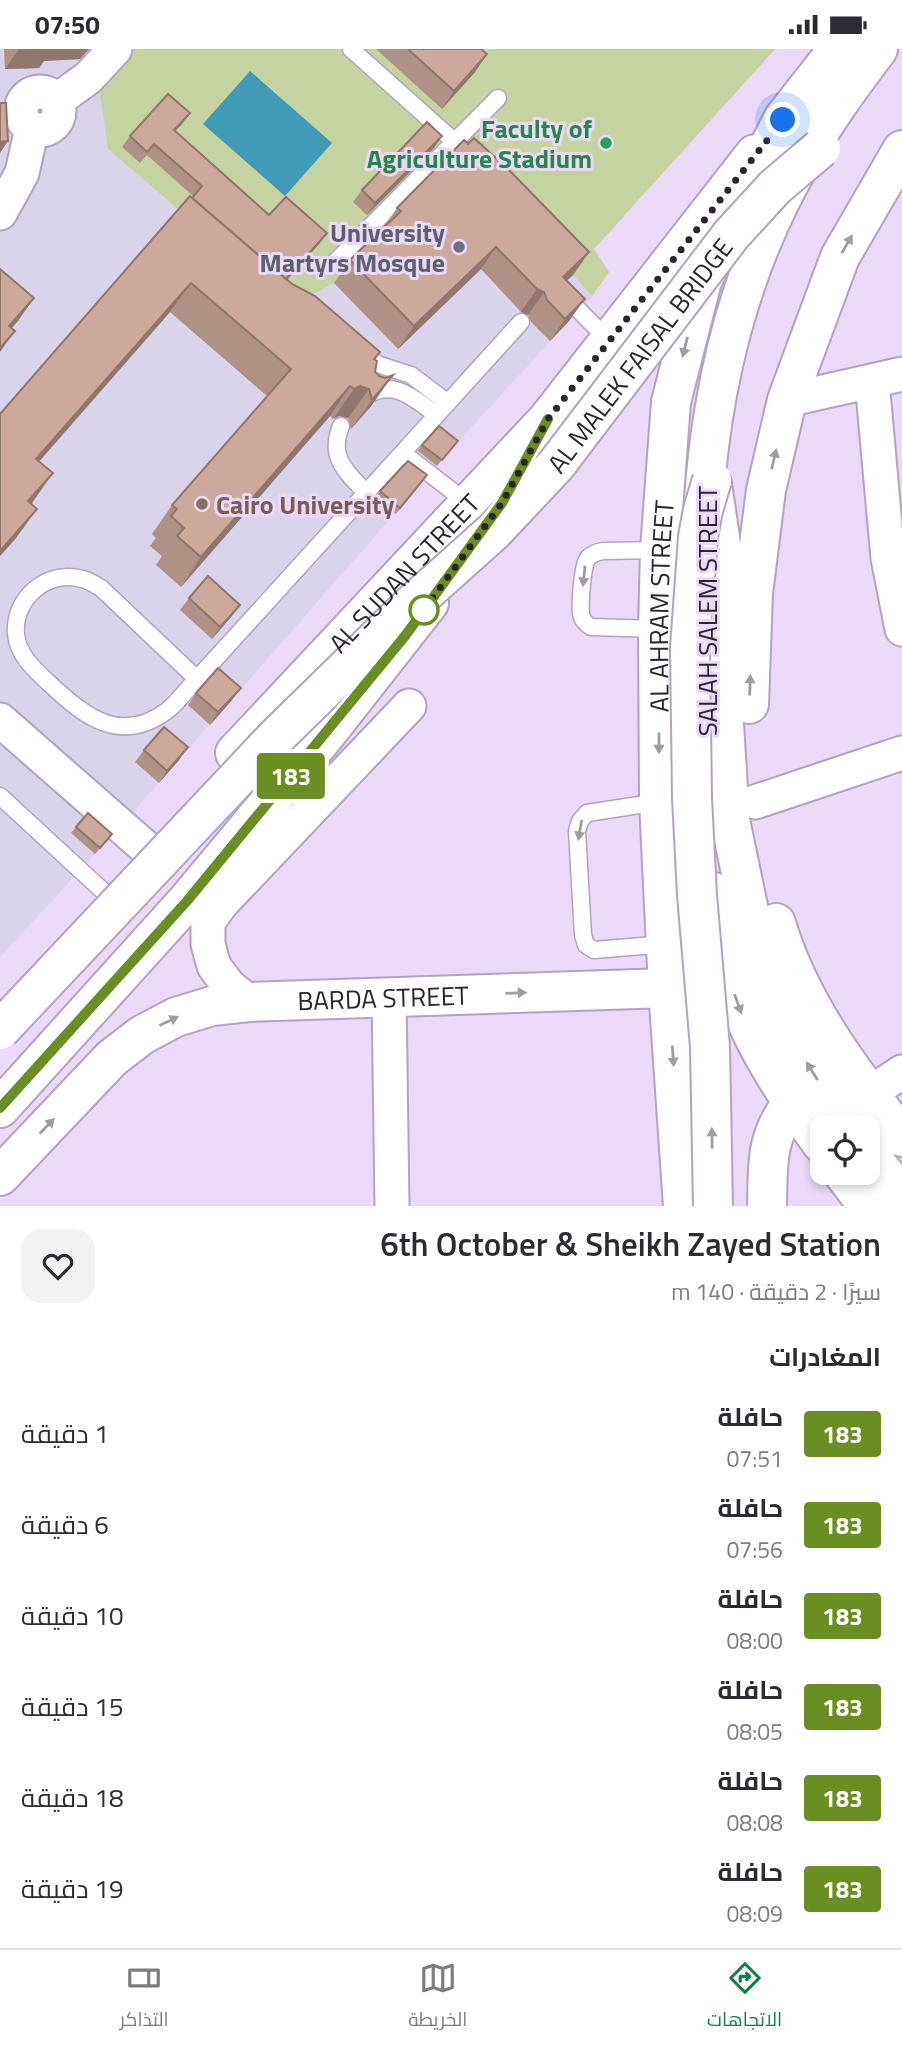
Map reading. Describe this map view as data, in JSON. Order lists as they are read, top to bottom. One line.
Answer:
{"streets":{"main road":["AL MALEK FAISAL BRIDGE","AL SUDAN STREET","AL AHRAM STREET","SALAH SALEM STREET","BARDA STREET"]},"crossings":[["AL MALEK FAISAL BRIDGE","AL SUDAN STREET"],["AL SUDAN STREET","AL AHRAM STREET"],["AL AHRAM STREET","BARDA STREET"]],"one_way":["BARDA STREET"],"places":["Faculty of Agriculture Stadium","University Martyrs Mosque","Cairo University"],"lines":["bus line 183"],"page":{"status":"07:50","on_map":"183","heading":[["6th October & Sheikh Zayed Station","سيرًا · 2 دقيقة · 140 m"],"المغادرات"],"list":[{"mark":"183","name":"حافلة","note":"07:51","value":"1 دقيقة"},{"mark":"183","name":"حافلة","note":"07:56","value":"6 دقيقة"},{"mark":"183","name":"حافلة","note":"08:00","value":"10 دقيقة"},{"mark":"183","name":"حافلة","note":"08:05","value":"15 دقيقة"},{"mark":"183","name":"حافلة","note":"08:08","value":"18 دقيقة"},{"mark":"183","name":"حافلة","note":"08:09","value":"19 دقيقة"}],"tabs":["الاتجاهات","الخريطة","التذاكر"]}}
